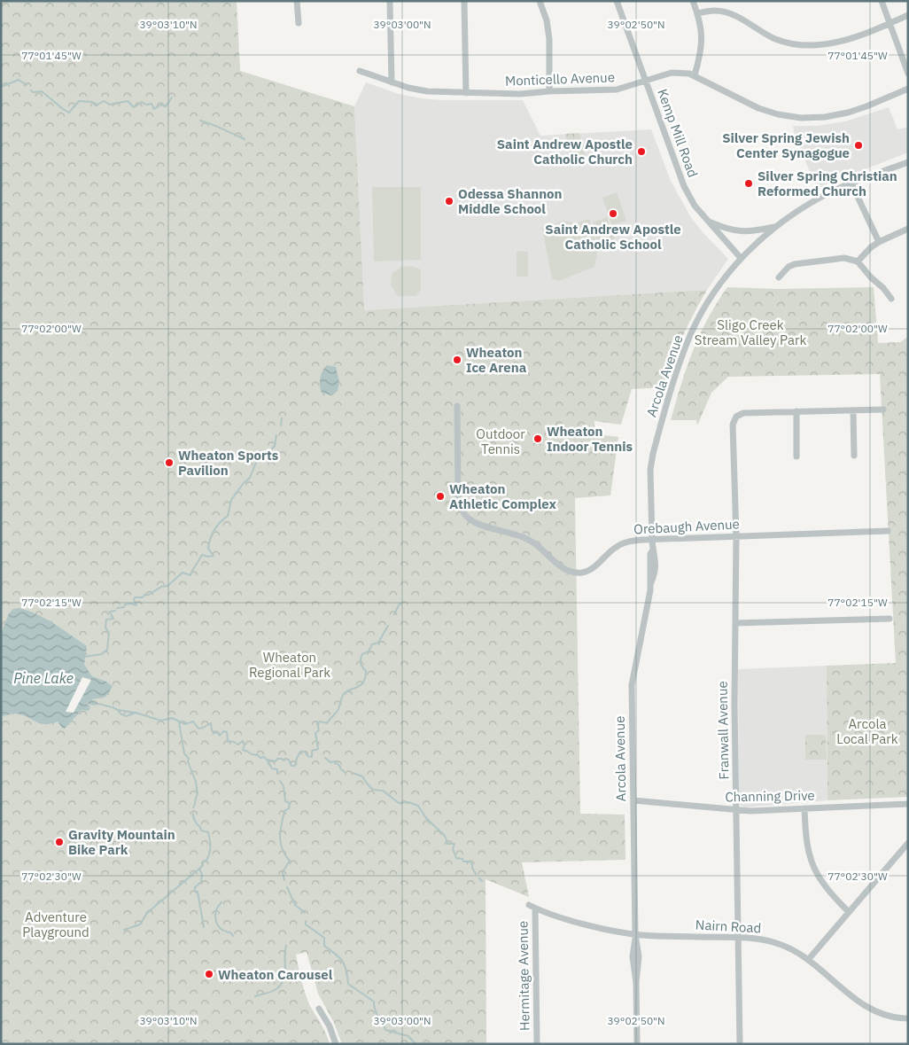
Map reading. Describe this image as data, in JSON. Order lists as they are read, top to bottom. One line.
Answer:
{"streets":{"street":["Monticello Avenue","Kemp Mill Road","Arcola Avenue","Orebaugh Avenue","Franwall Avenue","Channing Drive","Nairn Road","Hermitage Avenue"]},"crossings":[["Monticello Avenue","Kemp Mill Road"],["Kemp Mill Road","Arcola Avenue"],["Arcola Avenue","Orebaugh Avenue"],["Arcola Avenue","Channing Drive"],["Arcola Avenue","Nairn Road"],["Orebaugh Avenue","Franwall Avenue"],["Franwall Avenue","Channing Drive"],["Franwall Avenue","Nairn Road"],["Nairn Road","Hermitage Avenue"]],"water":["Pine Lake"],"parks":["Sligo Creek Stream Valley Park","Outdoor Tennis","Wheaton Regional Park","Arcola Local Park","Adventure Playground"],"places":["Silver Spring Jewish Center Synagogue","Saint Andrew Apostle Catholic Church","Silver Spring Christian Reformed Church","Odessa Shannon Middle School","Saint Andrew Apostle Catholic School","Wheaton Ice Arena","Wheaton Indoor Tennis","Wheaton Sports Pavilion","Wheaton Athletic Complex","Gravity Mountain Bike Park","Wheaton Carousel"],"coordinates":["39°03'10\"N","39°03'00\"N","39°02'50\"N","77°01'45\"W","77°02'00\"W","77°02'15\"W","77°02'30\"W"]}
